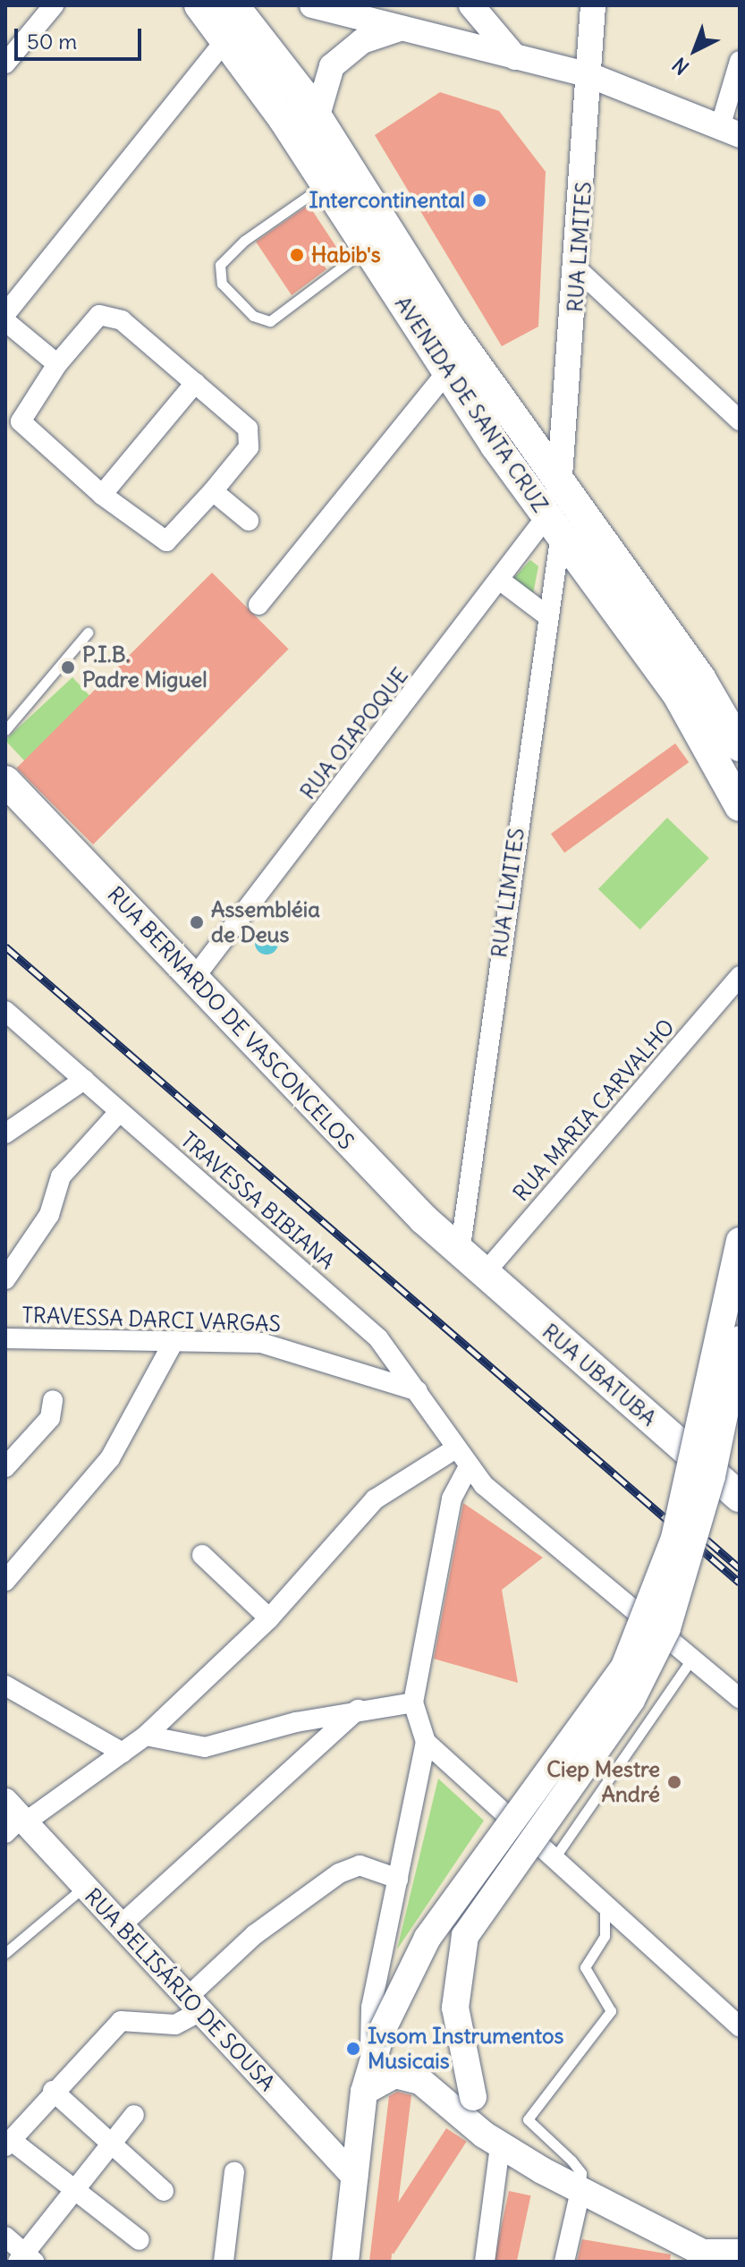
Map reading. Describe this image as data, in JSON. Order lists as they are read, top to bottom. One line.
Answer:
{"streets":{"main road":["AVENIDA DE SANTA CRUZ","RUA BERNARDO DE VASCONCELOS","RUA UBATUBA"],"street":["RUA LIMITES","RUA OIAPOQUE","RUA MARIA CARVALHO","TRAVESSA BIBIANA","TRAVESSA DARCI VARGAS","RUA BELISÁRIO DE SOUSA"]},"crossings":[["RUA LIMITES","AVENIDA DE SANTA CRUZ"],["RUA LIMITES","RUA OIAPOQUE"],["RUA LIMITES","RUA BERNARDO DE VASCONCELOS"],["RUA LIMITES","RUA UBATUBA"],["AVENIDA DE SANTA CRUZ","RUA OIAPOQUE"],["RUA OIAPOQUE","RUA BERNARDO DE VASCONCELOS"],["RUA BERNARDO DE VASCONCELOS","RUA UBATUBA"],["RUA MARIA CARVALHO","RUA UBATUBA"],["TRAVESSA BIBIANA","TRAVESSA DARCI VARGAS"]],"places":["Intercontinental","Habib's","P.I.B. Padre Miguel","Assembléia de Deus","Ciep Mestre André","Ivsom Instrumentos Musicais"],"scale_bar":"50 m","north":"bottom left"}
